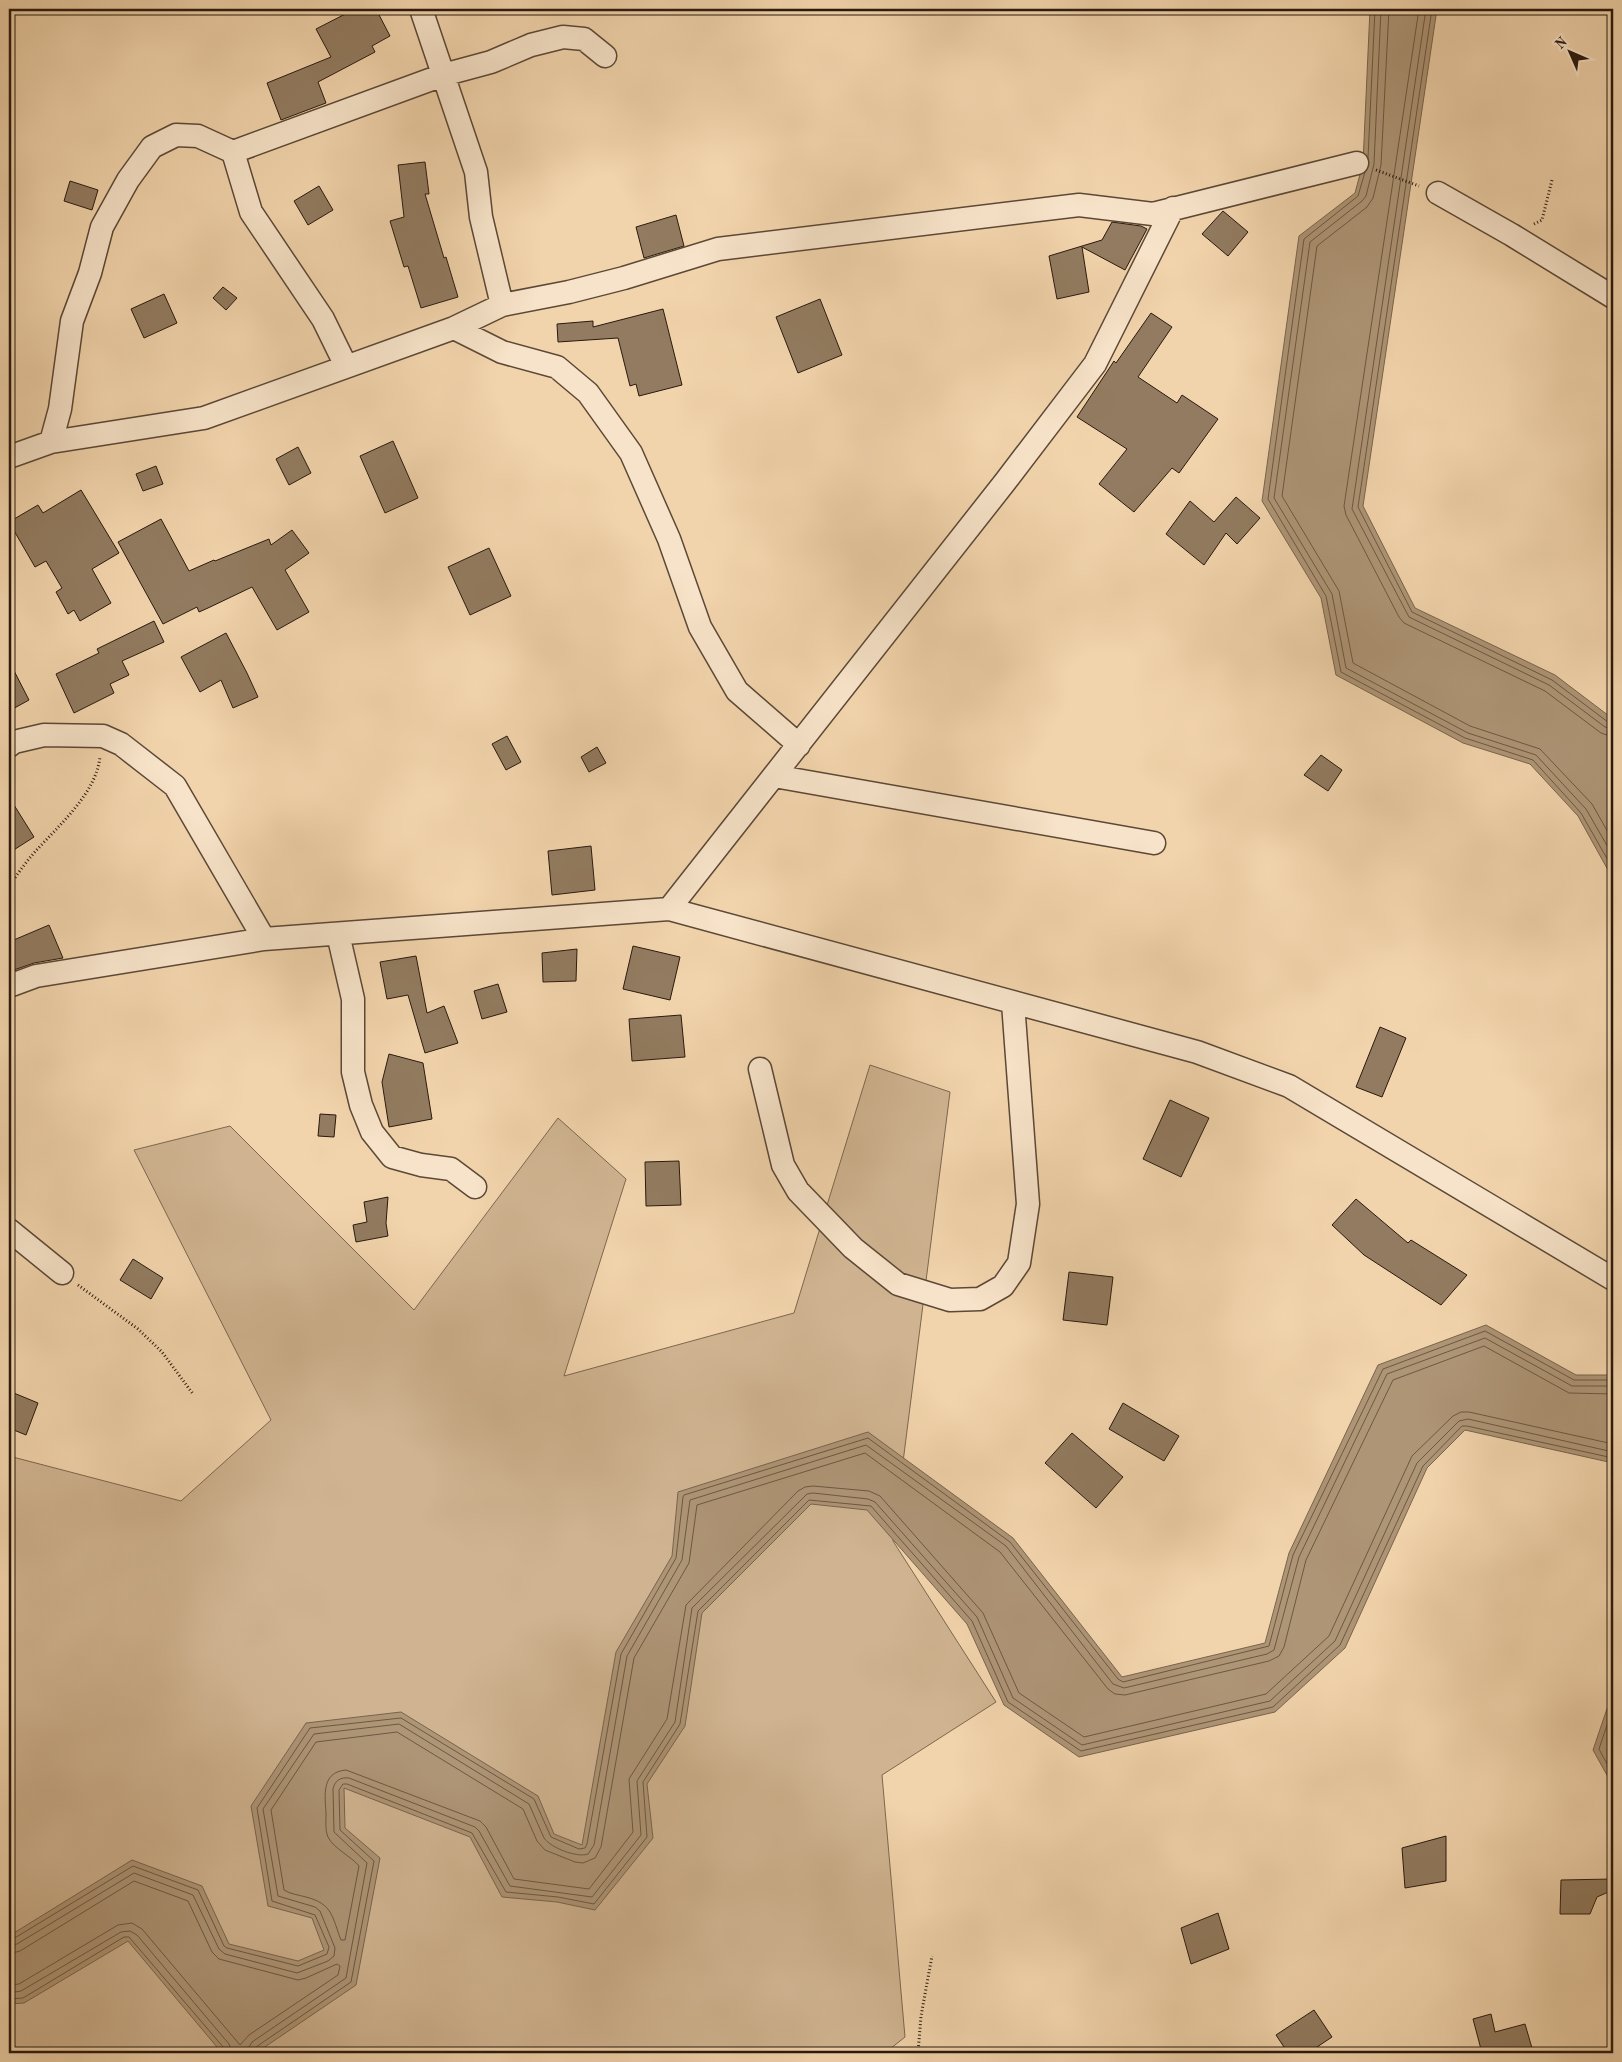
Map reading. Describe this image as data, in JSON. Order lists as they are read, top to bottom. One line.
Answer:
{"north":"top left"}
